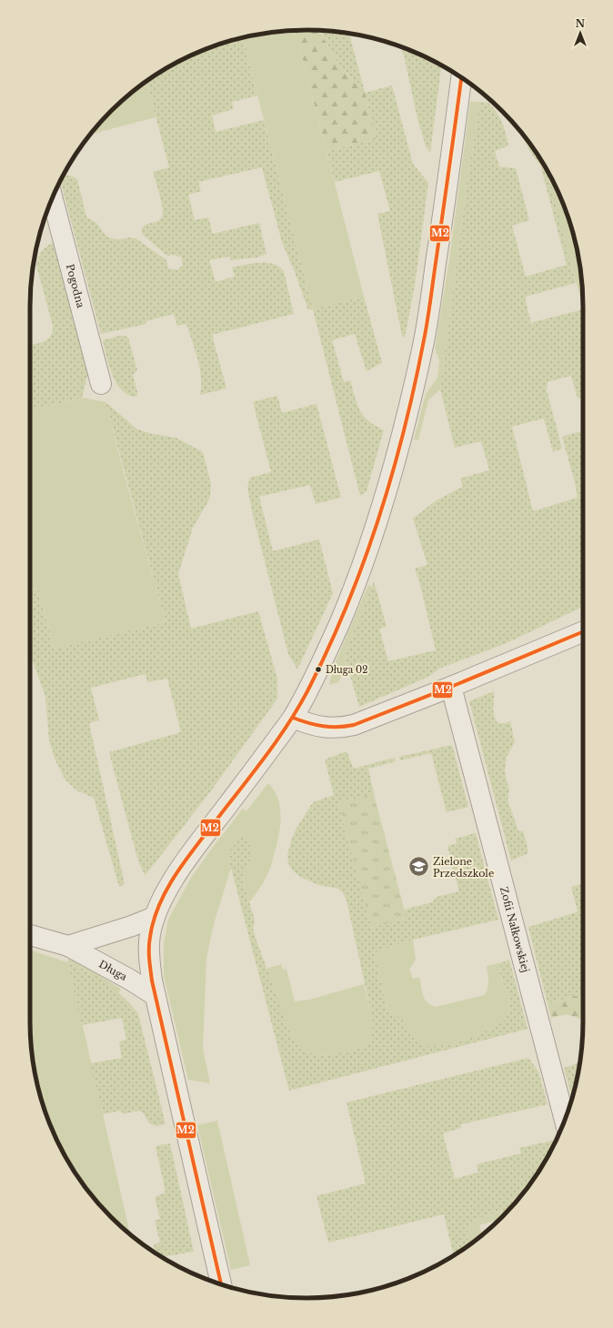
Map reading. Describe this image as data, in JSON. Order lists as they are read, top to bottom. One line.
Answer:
{"streets":{"street":["Pogodna","Zofii Nałkowskiej","Długa"]},"places":{"other":["Długa 02"],"school or university":["Zielone Przedszkole"]},"lines":["transit line M2"],"north":"top"}
